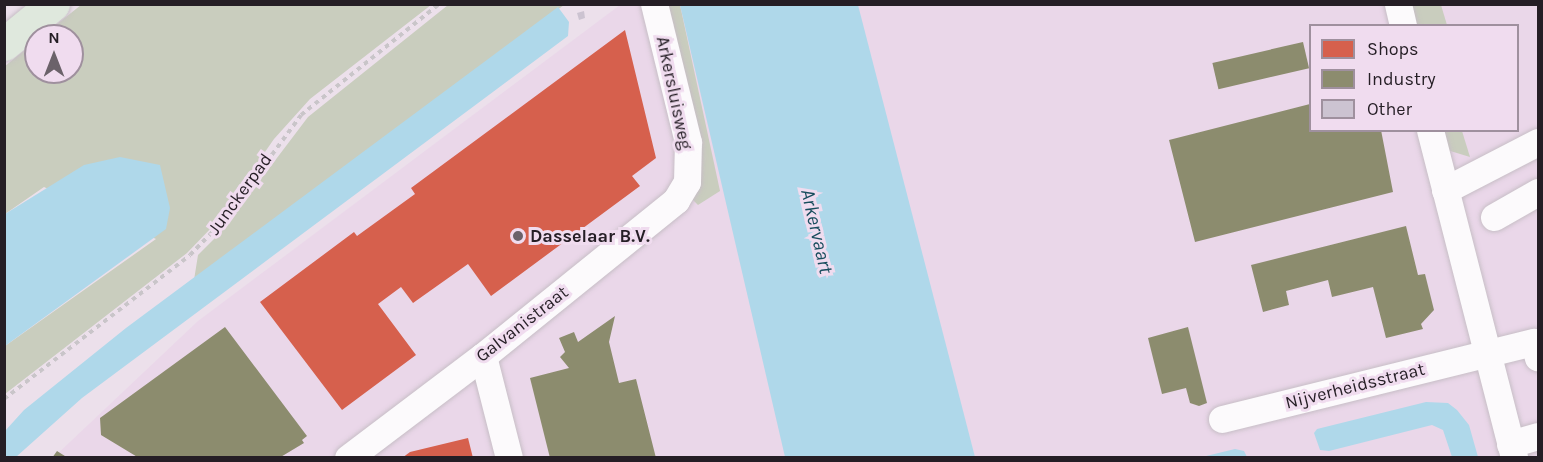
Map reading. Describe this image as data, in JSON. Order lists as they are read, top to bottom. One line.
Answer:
{"streets":{"street":["Arkersluisweg","Galvanistraat","Nijverheidsstraat"],"path":["Junckerpad"]},"crossings":[["Arkersluisweg","Galvanistraat"]],"water":["Arkervaart"],"places":["Dasselaar B.V."],"legend":["Shops","Industry","Other"],"north":"top"}
